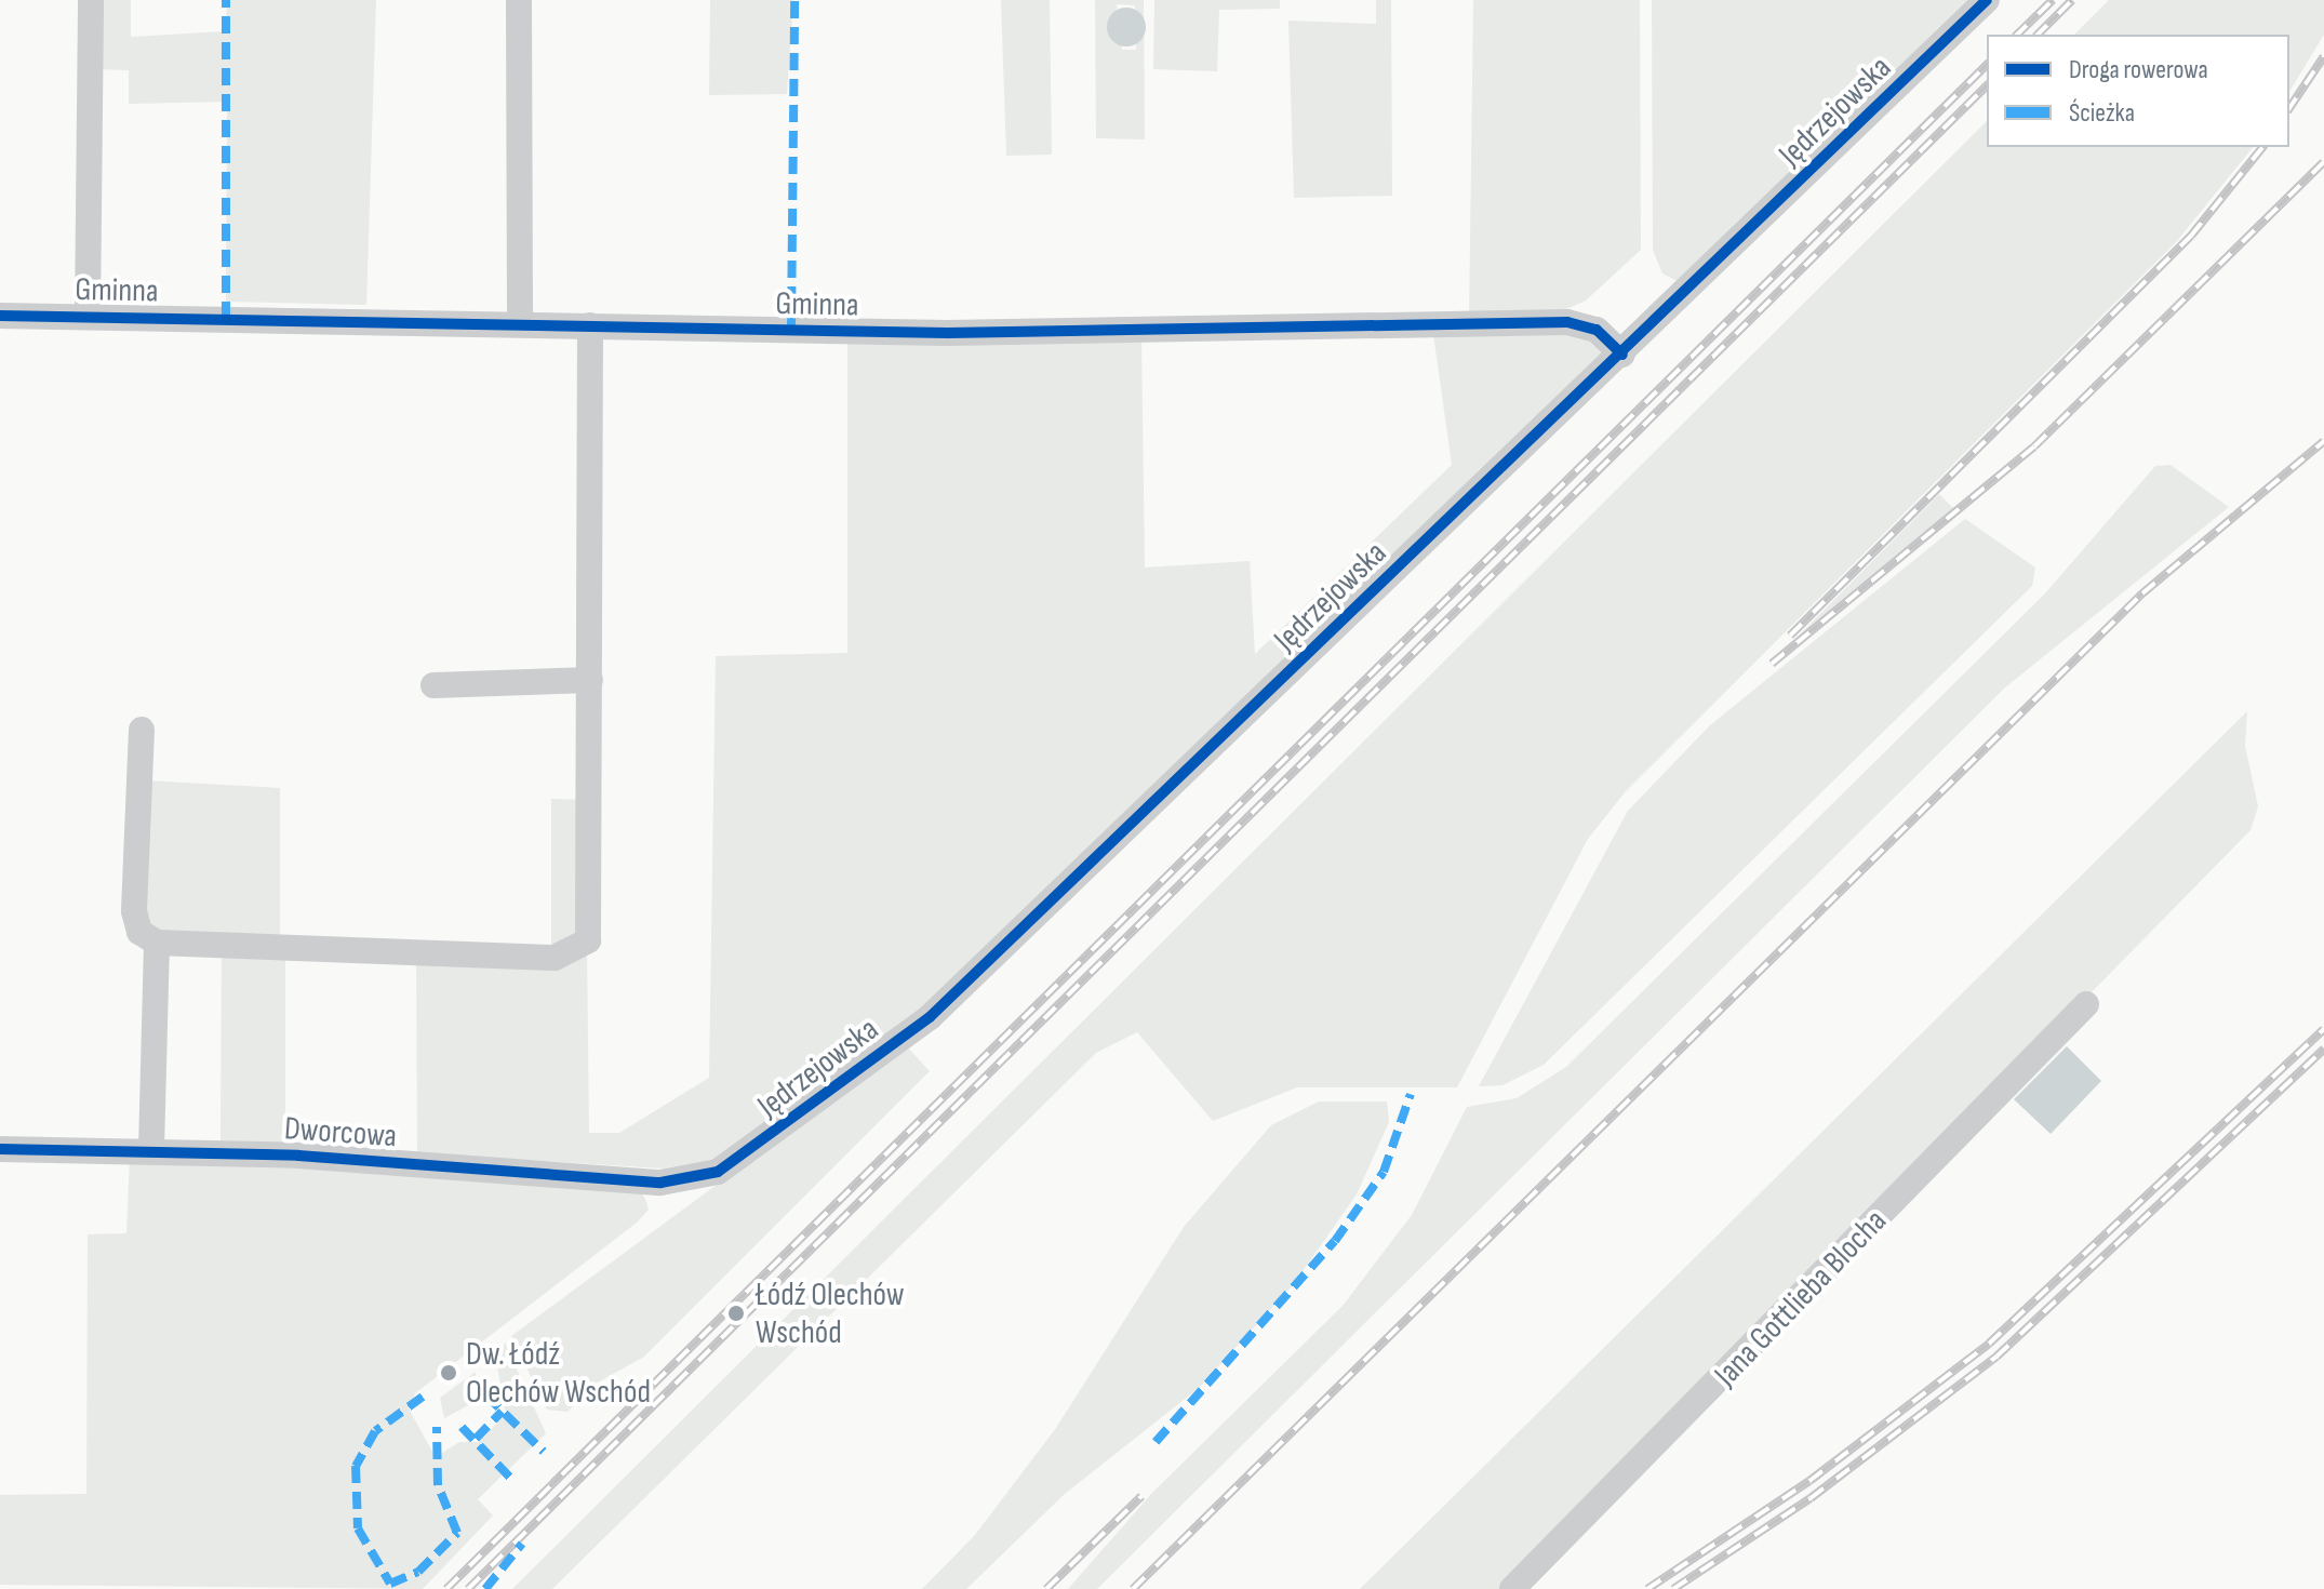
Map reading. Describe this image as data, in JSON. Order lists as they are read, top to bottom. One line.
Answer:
{"streets":{"street":["Jędrzejowska","Gminna","Dworcowa","Jana Gottlieba Blocha"]},"crossings":[["Jędrzejowska","Gminna"],["Jędrzejowska","Dworcowa"]],"places":["Łódź Olechów Wschód","Dw. Łódź Olechów Wschód"],"legend":["Droga rowerowa","Ścieżka"]}
